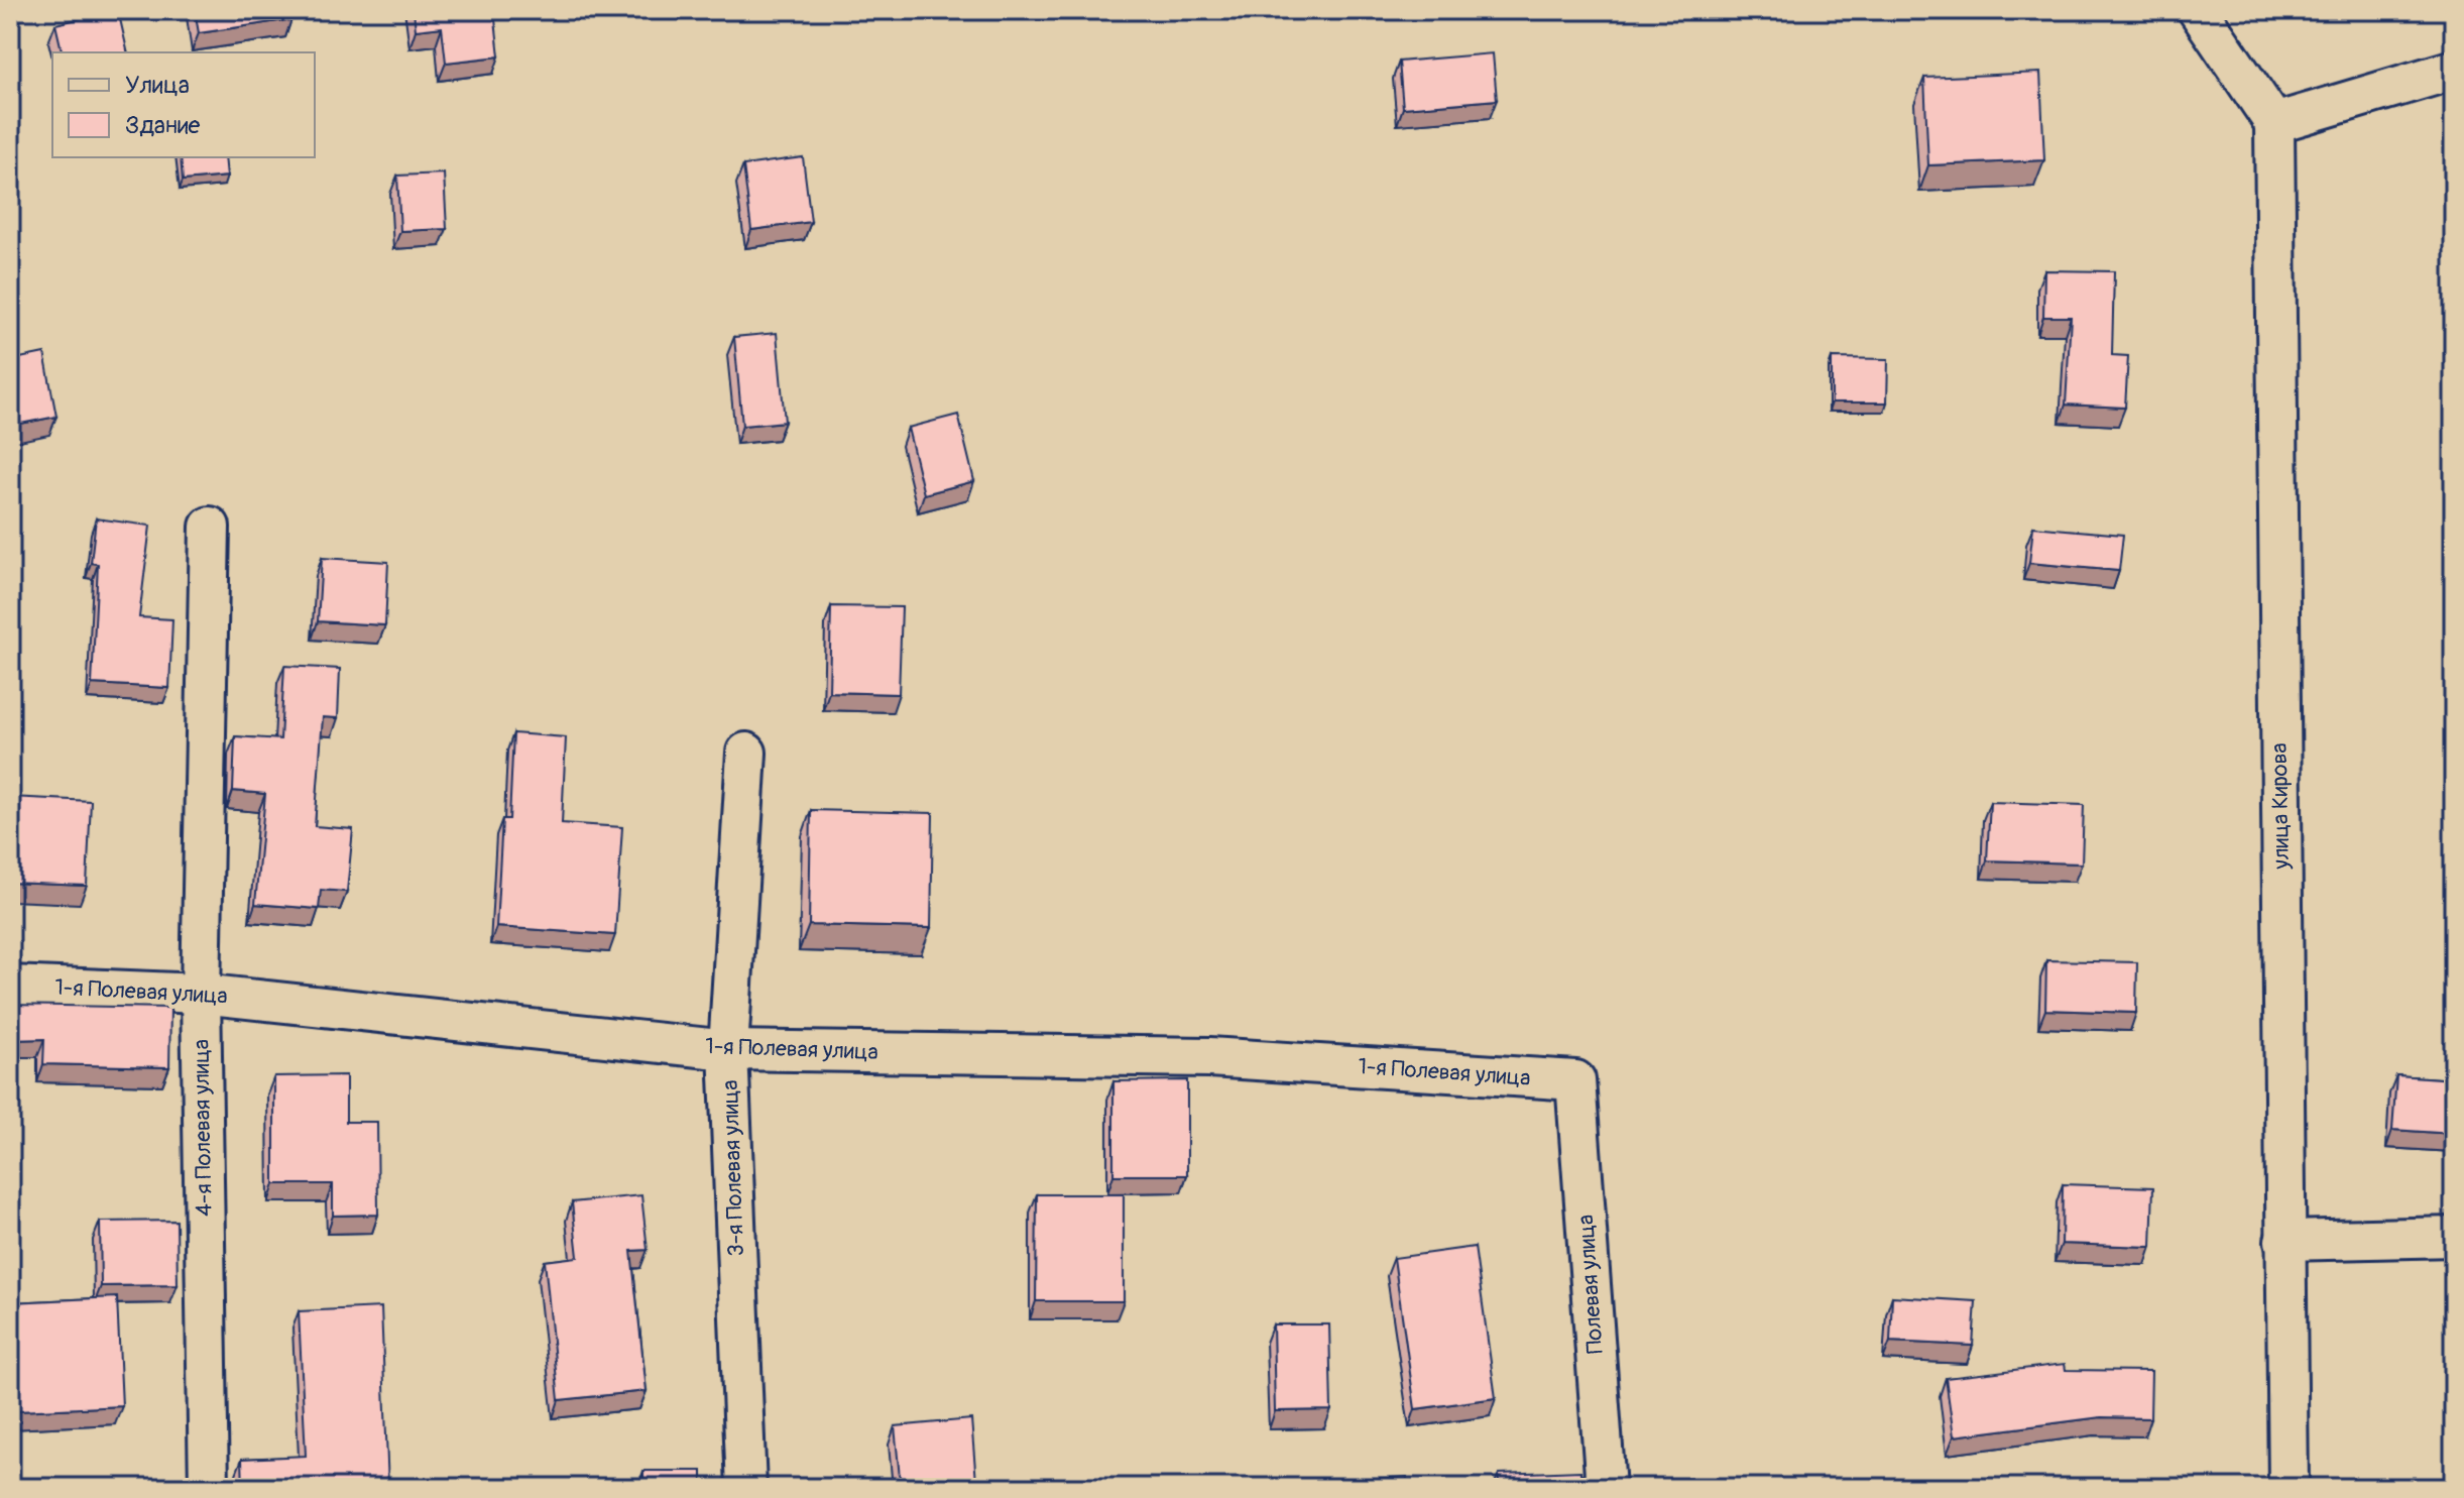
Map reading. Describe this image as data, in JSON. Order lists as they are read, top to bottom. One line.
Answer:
{"streets":{"street":["улица Кирова","1-я Полевая улица","4-я Полевая улица","3-я Полевая улица","Полевая улица"]},"crossings":[["1-я Полевая улица","4-я Полевая улица"],["1-я Полевая улица","3-я Полевая улица"],["1-я Полевая улица","Полевая улица"]],"legend":["Улица","Здание"]}
